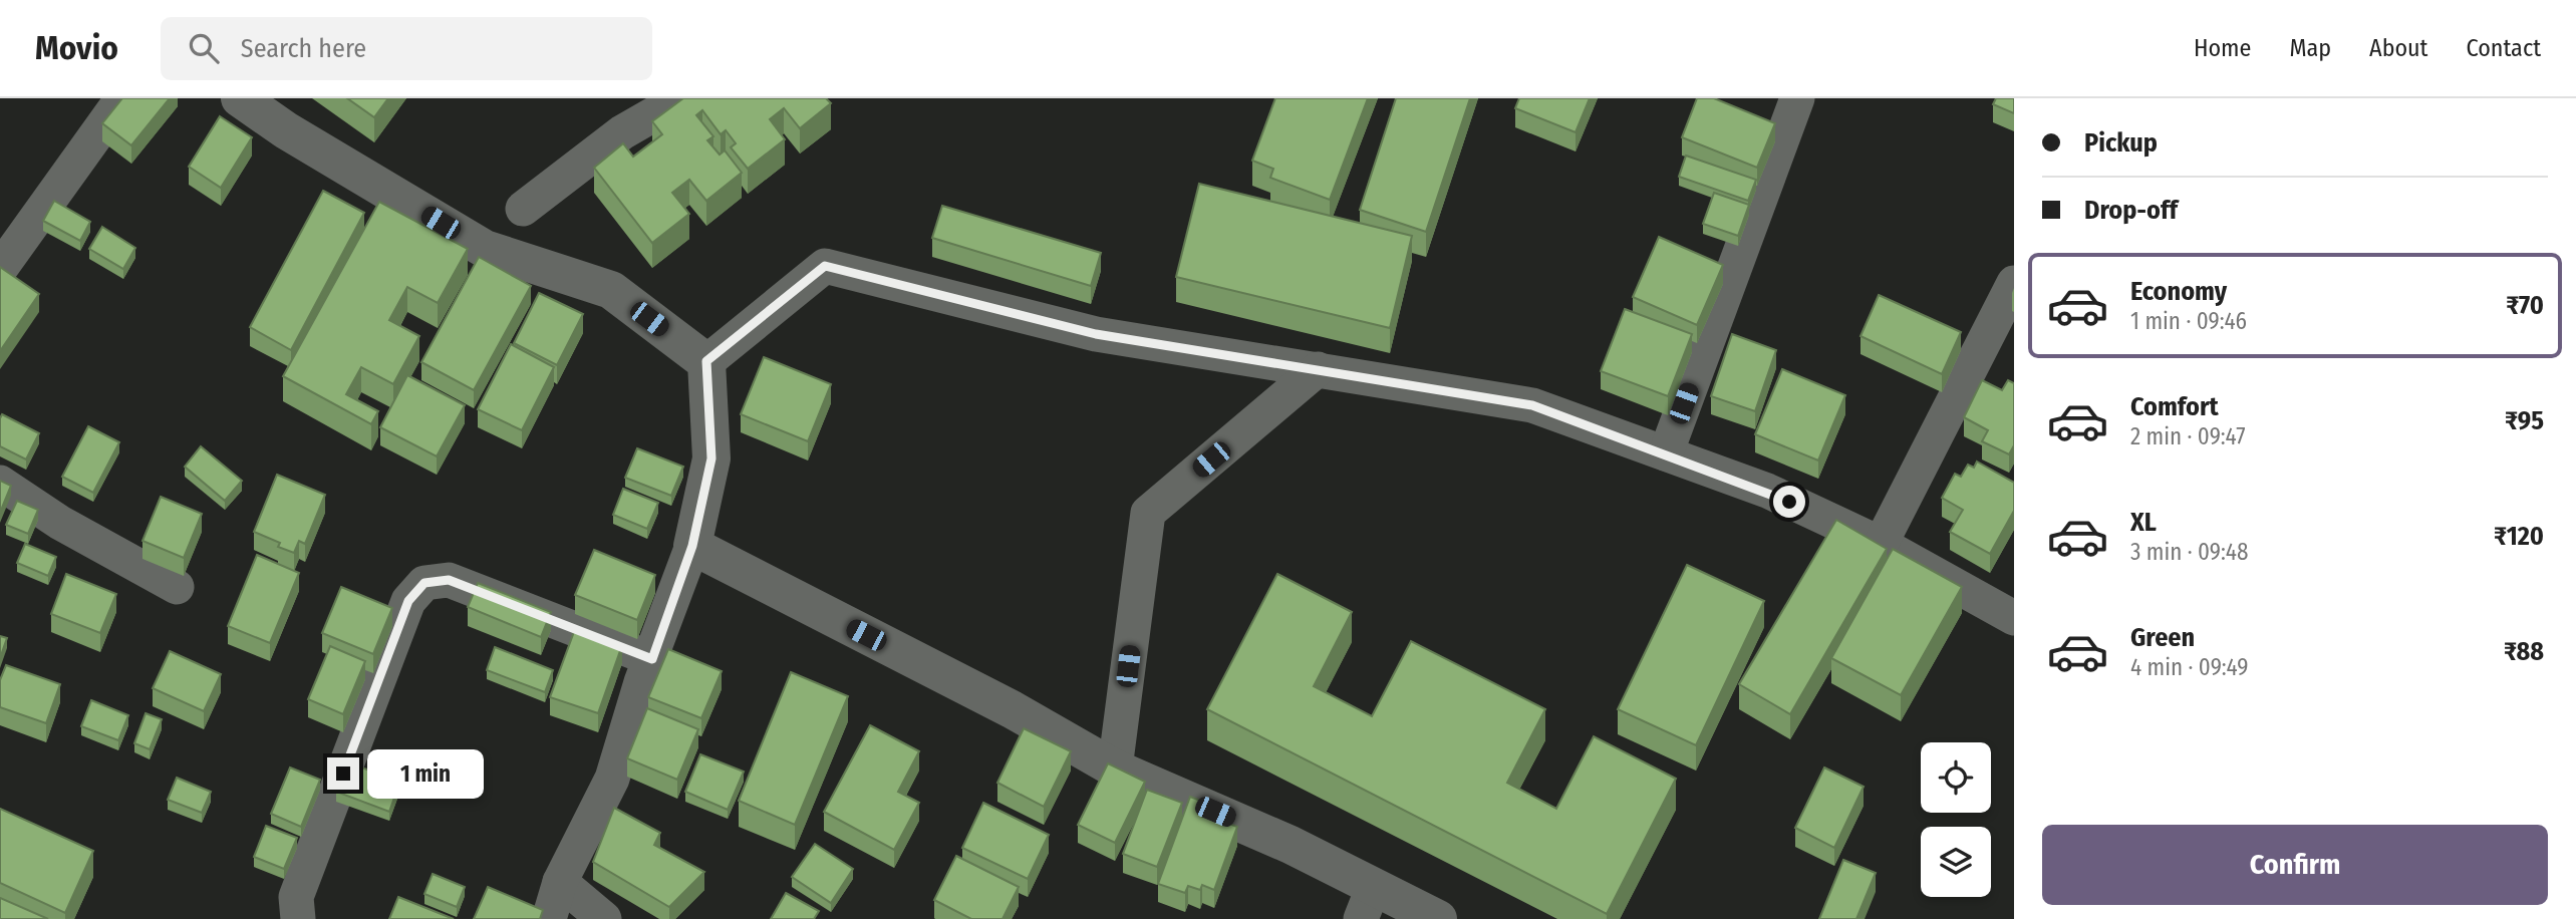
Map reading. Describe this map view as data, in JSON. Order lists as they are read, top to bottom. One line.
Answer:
{"page":{"header":"Movio","search":"Search here","nav":["Home","Map","About","Contact"],"banner":["Pickup","Drop-off"],"list":[{"name":"Economy","note":"1 min · 09:46","value":"₹70"},{"name":"Comfort","note":"2 min · 09:47","value":"₹95"},{"name":"XL","note":"3 min · 09:48","value":"₹120"},{"name":"Green","note":"4 min · 09:49","value":"₹88"}],"bubble":"1 min","buttons":"Confirm"}}
